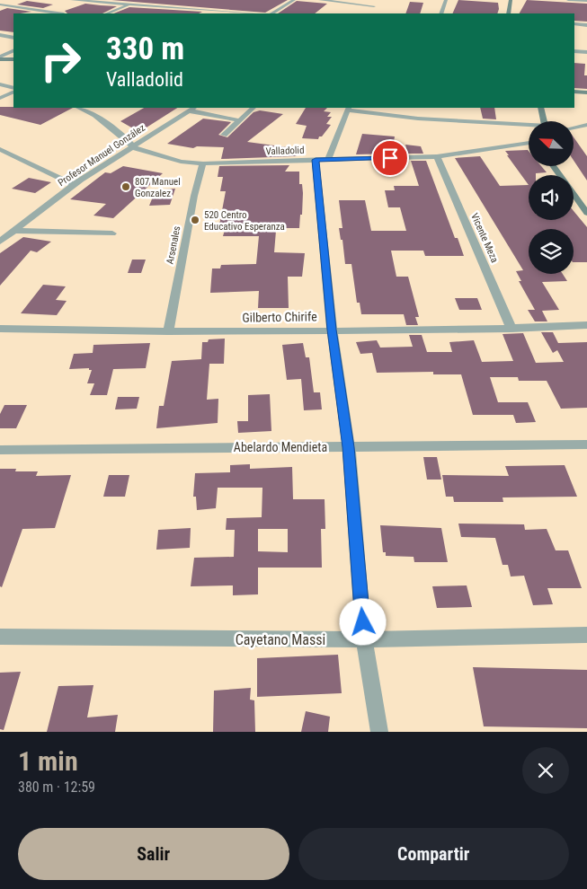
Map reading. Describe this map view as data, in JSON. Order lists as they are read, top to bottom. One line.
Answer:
{"streets":{"street":["Valladolid","Profesor Manuel González","Vicente Meza","Arsenales","Gilberto Chirife","Abelardo Mendieta","Cayetano Massi"]},"crossings":[["Valladolid","Profesor Manuel González"],["Valladolid","Vicente Meza"],["Valladolid","Arsenales"],["Vicente Meza","Gilberto Chirife"],["Arsenales","Gilberto Chirife"]],"places":["807 Manuel Gonzalez","520 Centro Educativo Esperanza"],"north":"top left","page":{"turn":["330 m","Valladolid"],"heading":["1 min","380 m · 12:59"],"buttons":["Salir","Compartir"]}}
